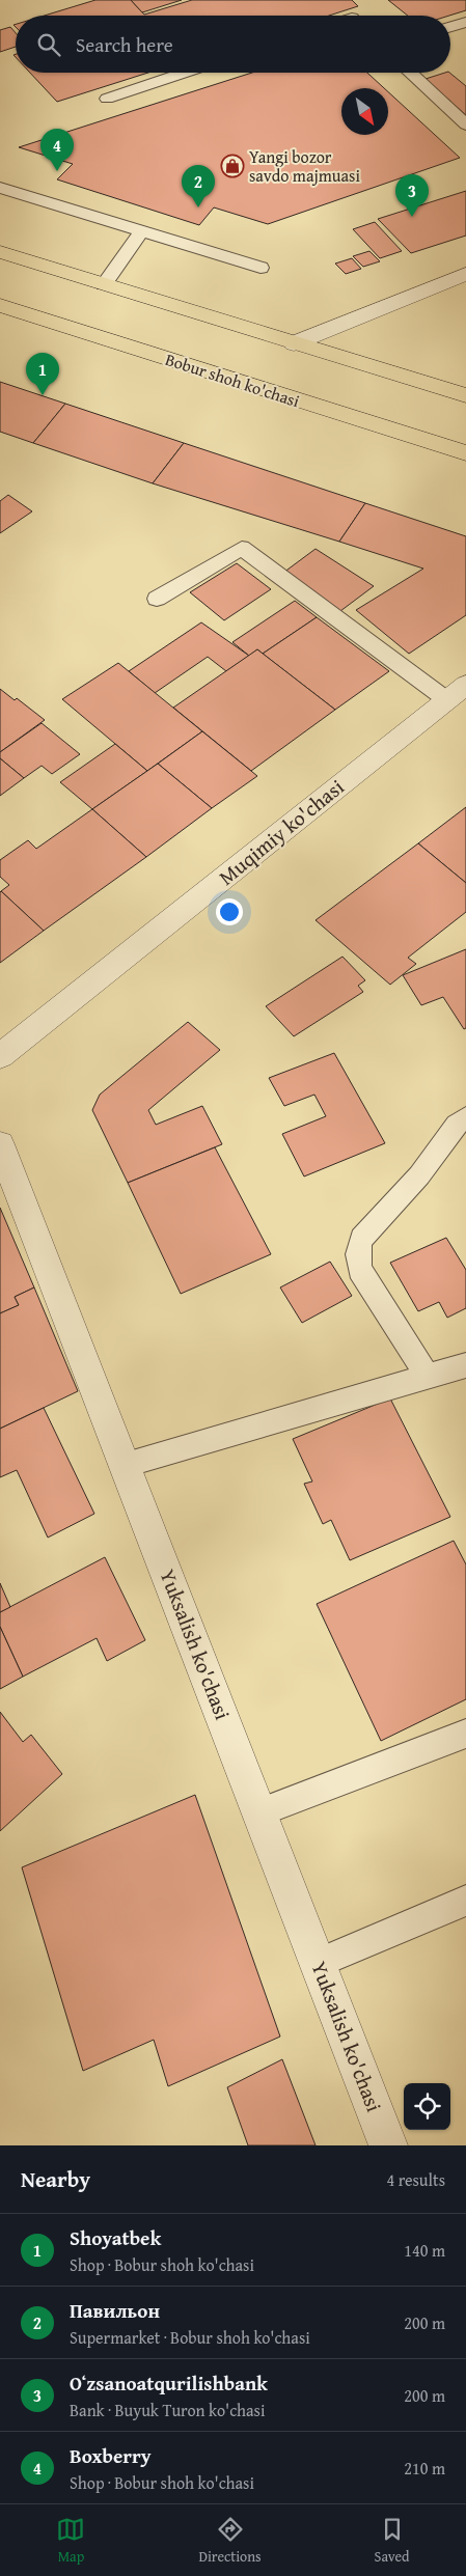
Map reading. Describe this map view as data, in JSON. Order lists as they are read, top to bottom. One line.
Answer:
{"streets":{"main road":["Bobur shoh ko'chasi"],"street":["Muqimiy ko'chasi","Yuksalish ko'chasi"]},"places":{"shop":["Yangi bozor savdo majmuasi"]},"north":"bottom right","page":{"search":"Search here","pins":["4","2","3","1"],"heading":["Nearby","4 results"],"list":[{"mark":"1","name":"Shoyatbek","note":"Shop · Bobur shoh ko'chasi","value":"140 m"},{"mark":"2","name":"Павильон","note":"Supermarket · Bobur shoh ko'chasi","value":"200 m"},{"mark":"3","name":"Oʻzsanoatqurilishbank","note":"Bank · Buyuk Turon ko'chasi","value":"200 m"},{"mark":"4","name":"Boxberry","note":"Shop · Bobur shoh ko'chasi","value":"210 m"}],"nav":["Map","Directions","Saved"]}}
